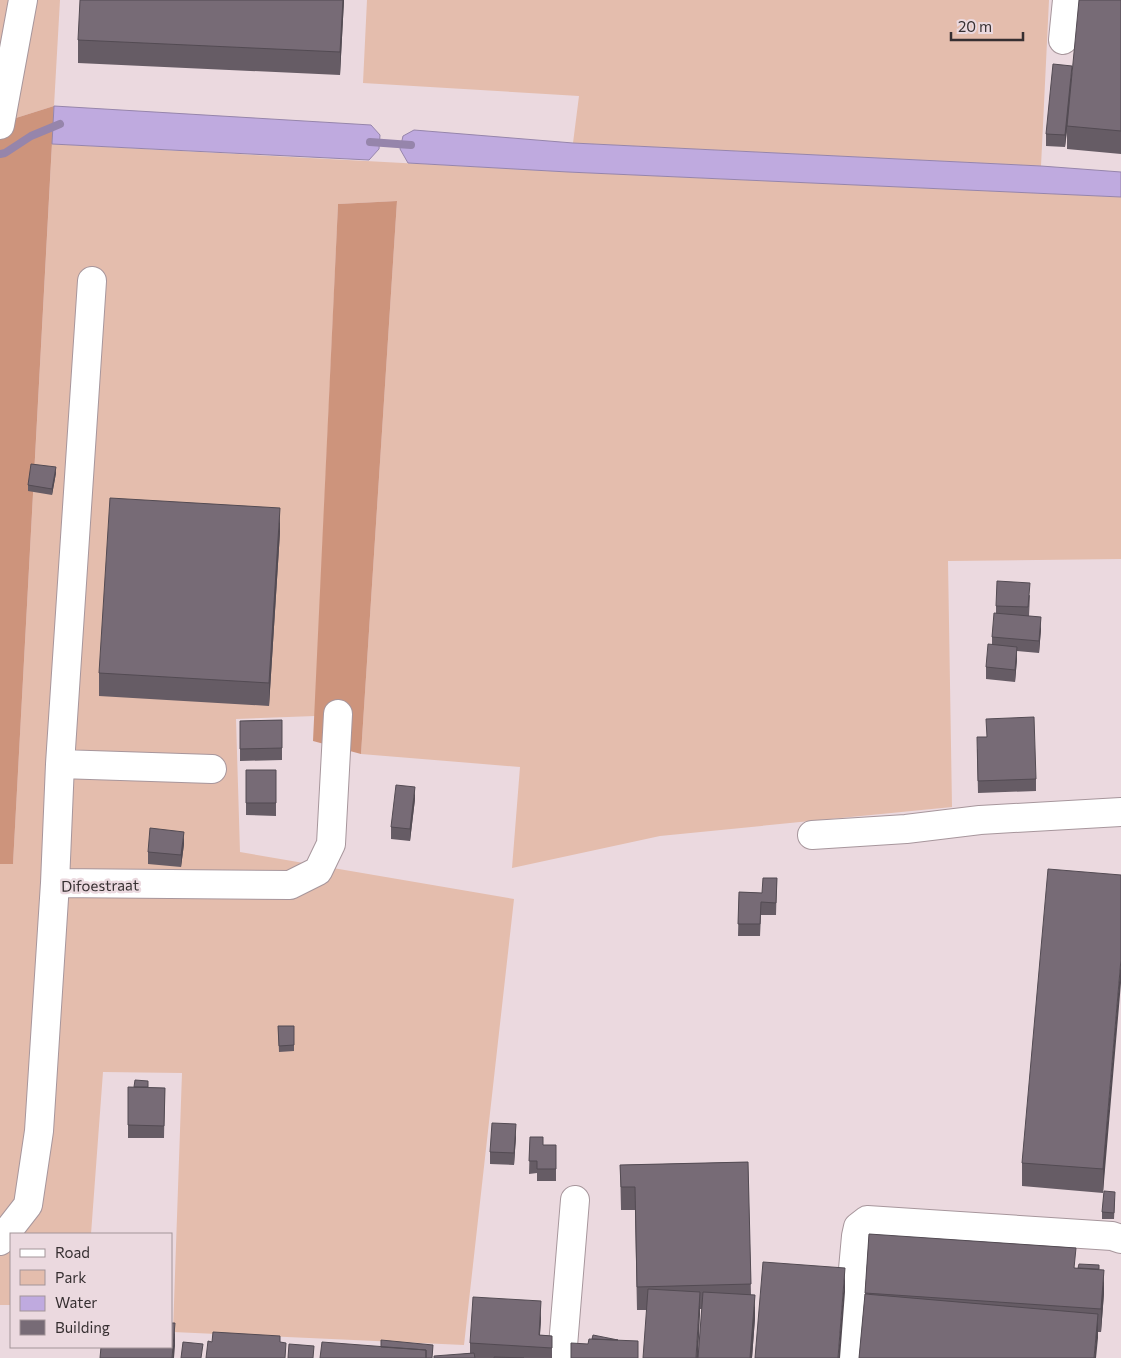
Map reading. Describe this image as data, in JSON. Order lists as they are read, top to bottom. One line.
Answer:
{"streets":{"street":["Difoestraat"]},"legend":["Road","Park","Water","Building"],"scale_bar":"20 m"}
